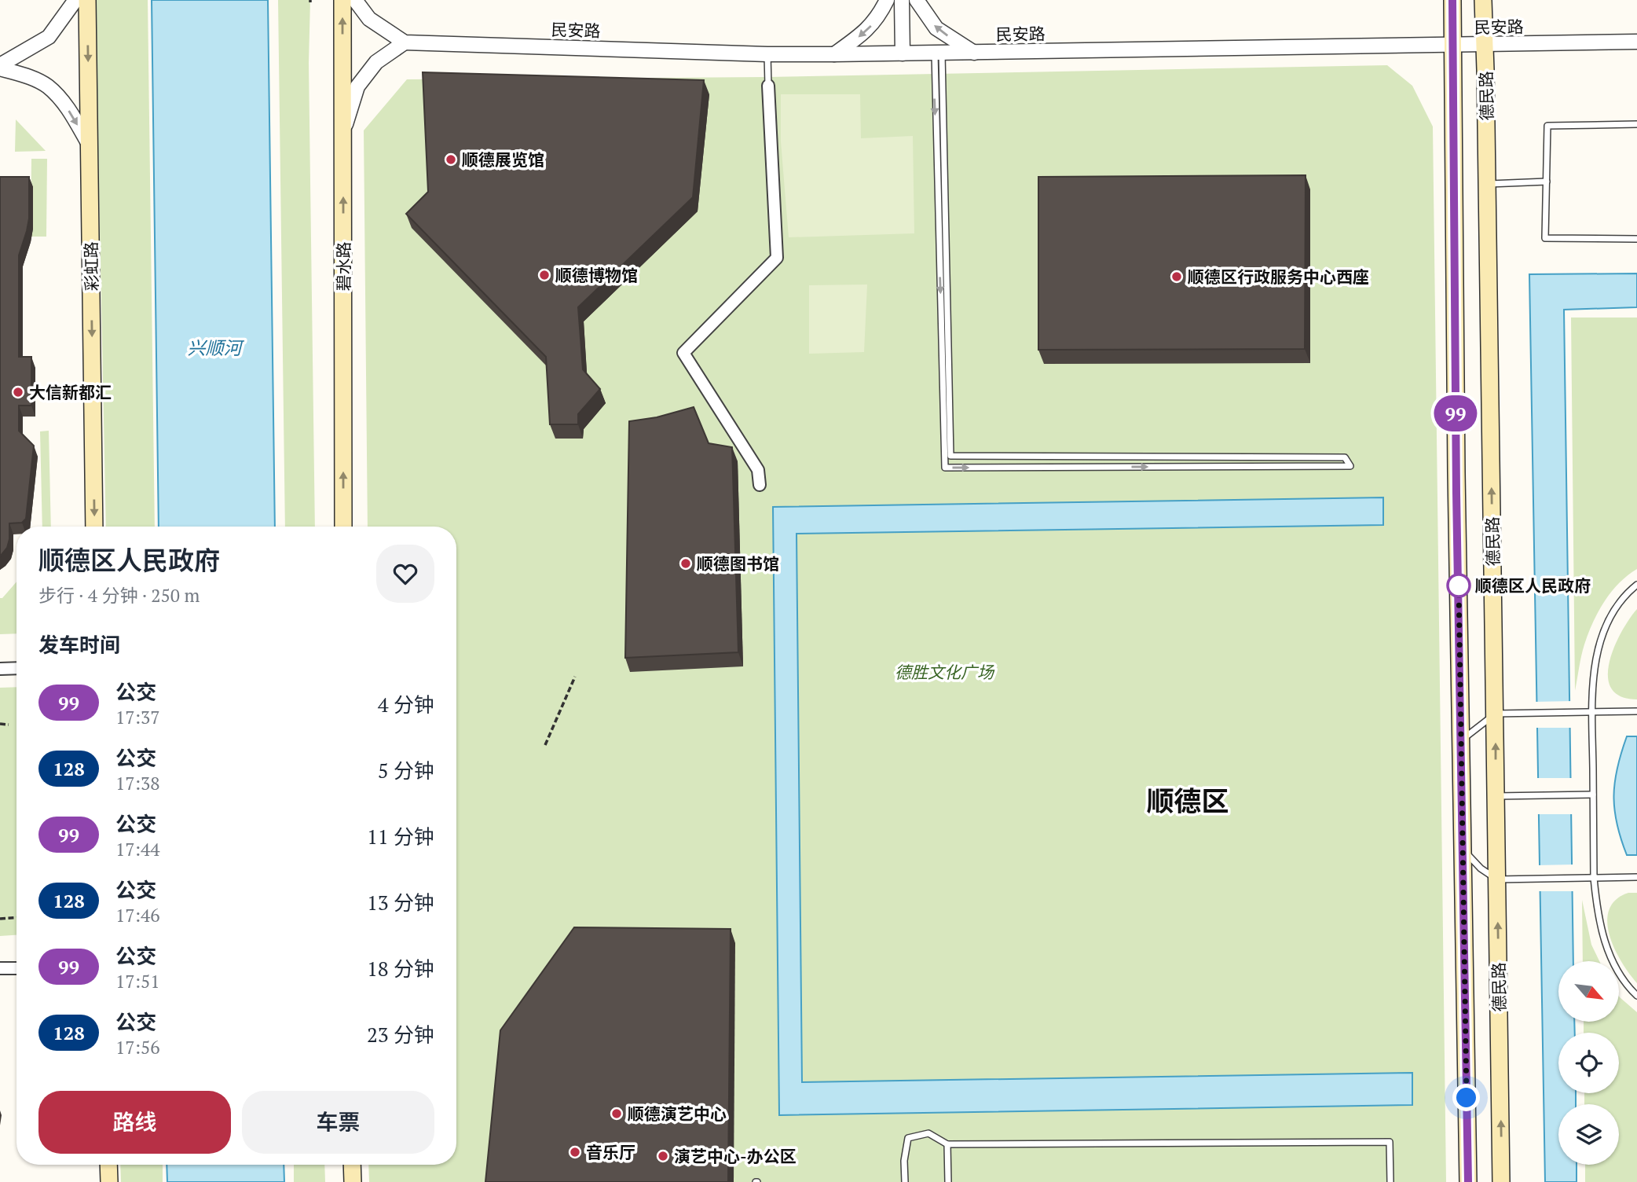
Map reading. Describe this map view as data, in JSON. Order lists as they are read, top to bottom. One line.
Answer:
{"streets":{"main road":["德民路","彩虹路","碧水路"],"street":["民安路"]},"crossings":[["民安路","德民路"]],"one_way":["彩虹路","碧水路"],"districts":["顺德区"],"water":["兴顺河"],"parks":["德胜文化广场"],"places":["顺德展览馆","顺德博物馆","顺德区行政服务中心西座","大信新都汇","顺德图书馆","顺德区人民政府","顺德演艺中心","音乐厅","演艺中心-办公区"],"lines":["bus line 99"],"north":"bottom right","page":{"on_map":"99","heading":[["顺德区人民政府","步行 · 4 分钟 · 250 m"],"发车时间"],"list":[{"mark":"99","name":"公交","note":"17:37","value":"4 分钟"},{"mark":"128","name":"公交","note":"17:38","value":"5 分钟"},{"mark":"99","name":"公交","note":"17:44","value":"11 分钟"},{"mark":"128","name":"公交","note":"17:46","value":"13 分钟"},{"mark":"99","name":"公交","note":"17:51","value":"18 分钟"},{"mark":"128","name":"公交","note":"17:56","value":"23 分钟"}],"buttons":["路线","车票"]}}
